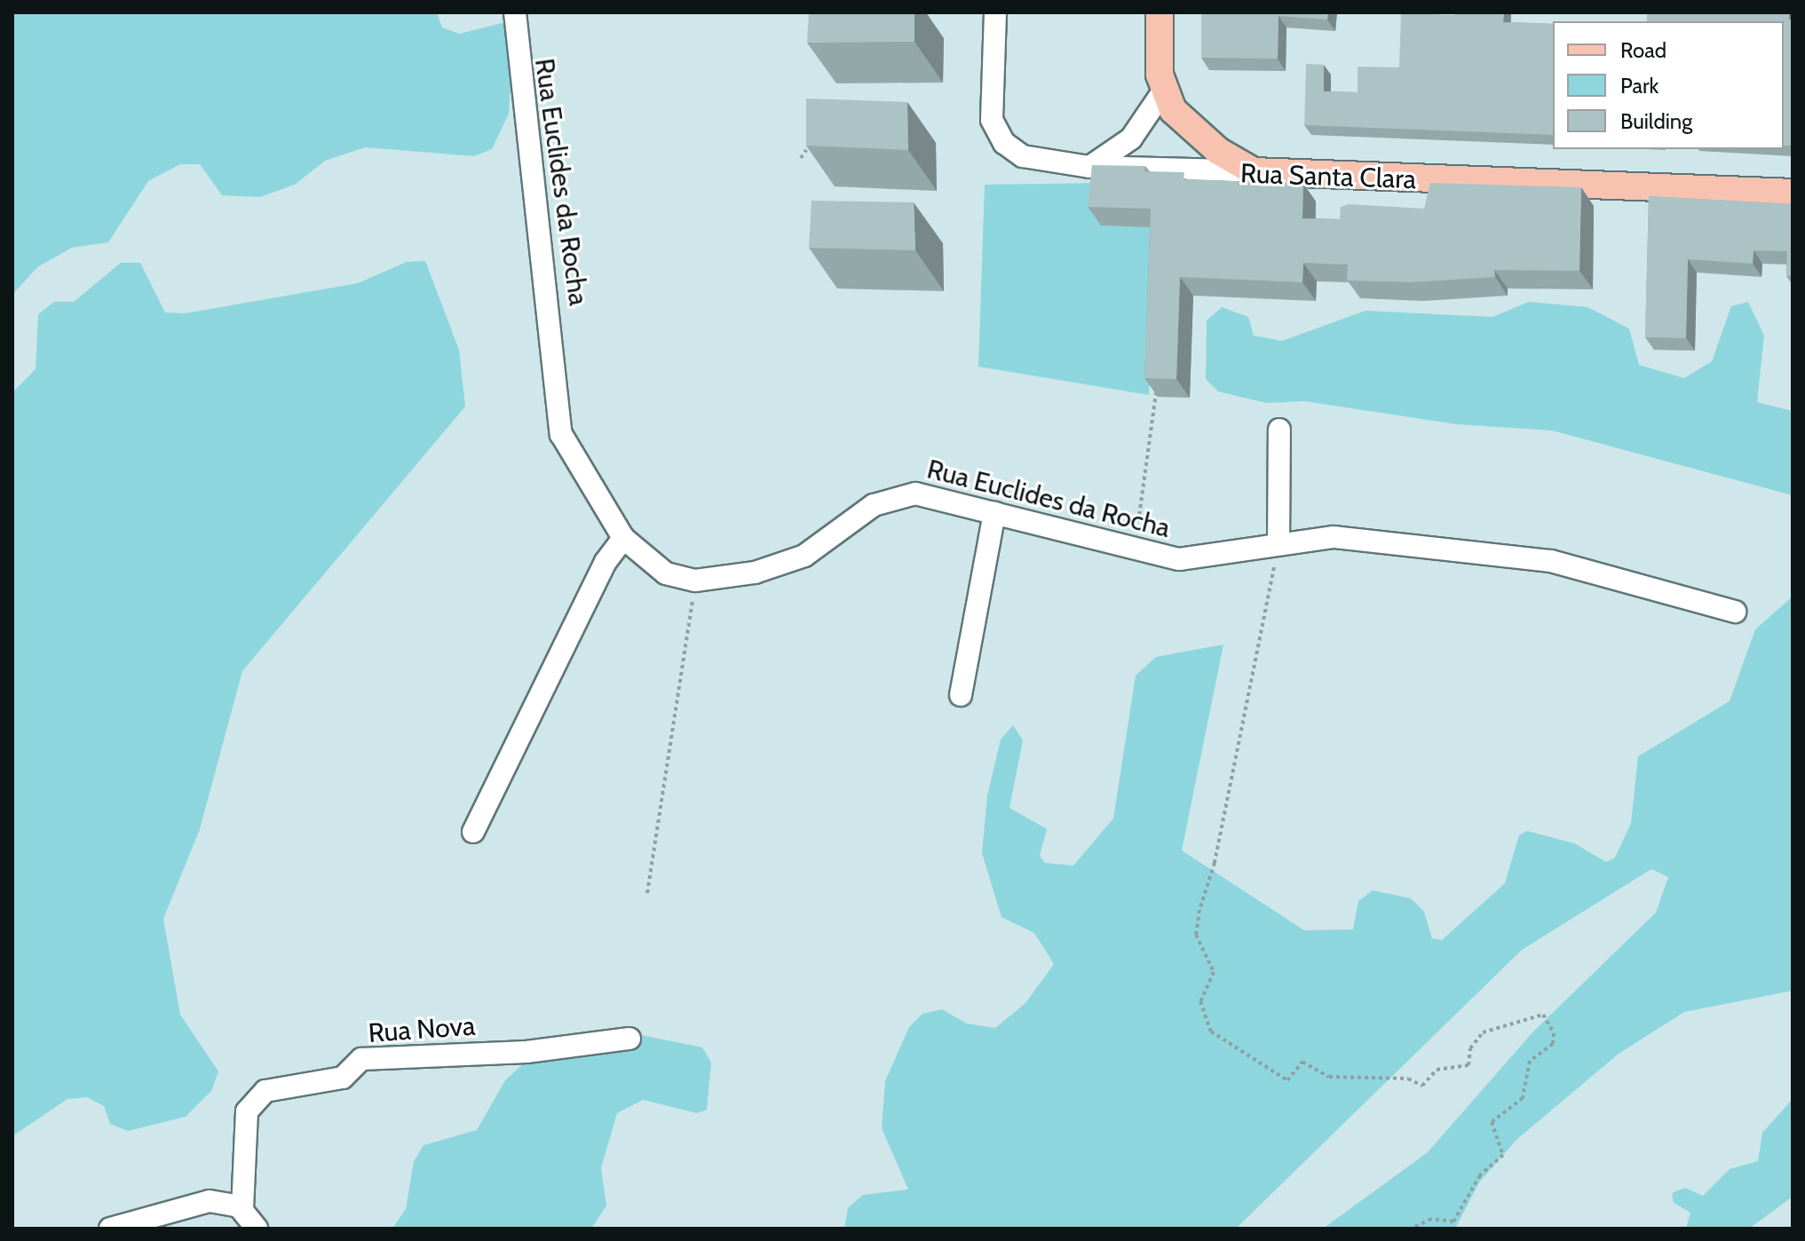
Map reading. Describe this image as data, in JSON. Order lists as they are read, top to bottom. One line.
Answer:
{"streets":{"main road":["Rua Santa Clara"],"street":["Rua Euclides da Rocha","Rua Nova"]},"legend":["Road","Park","Building"]}
